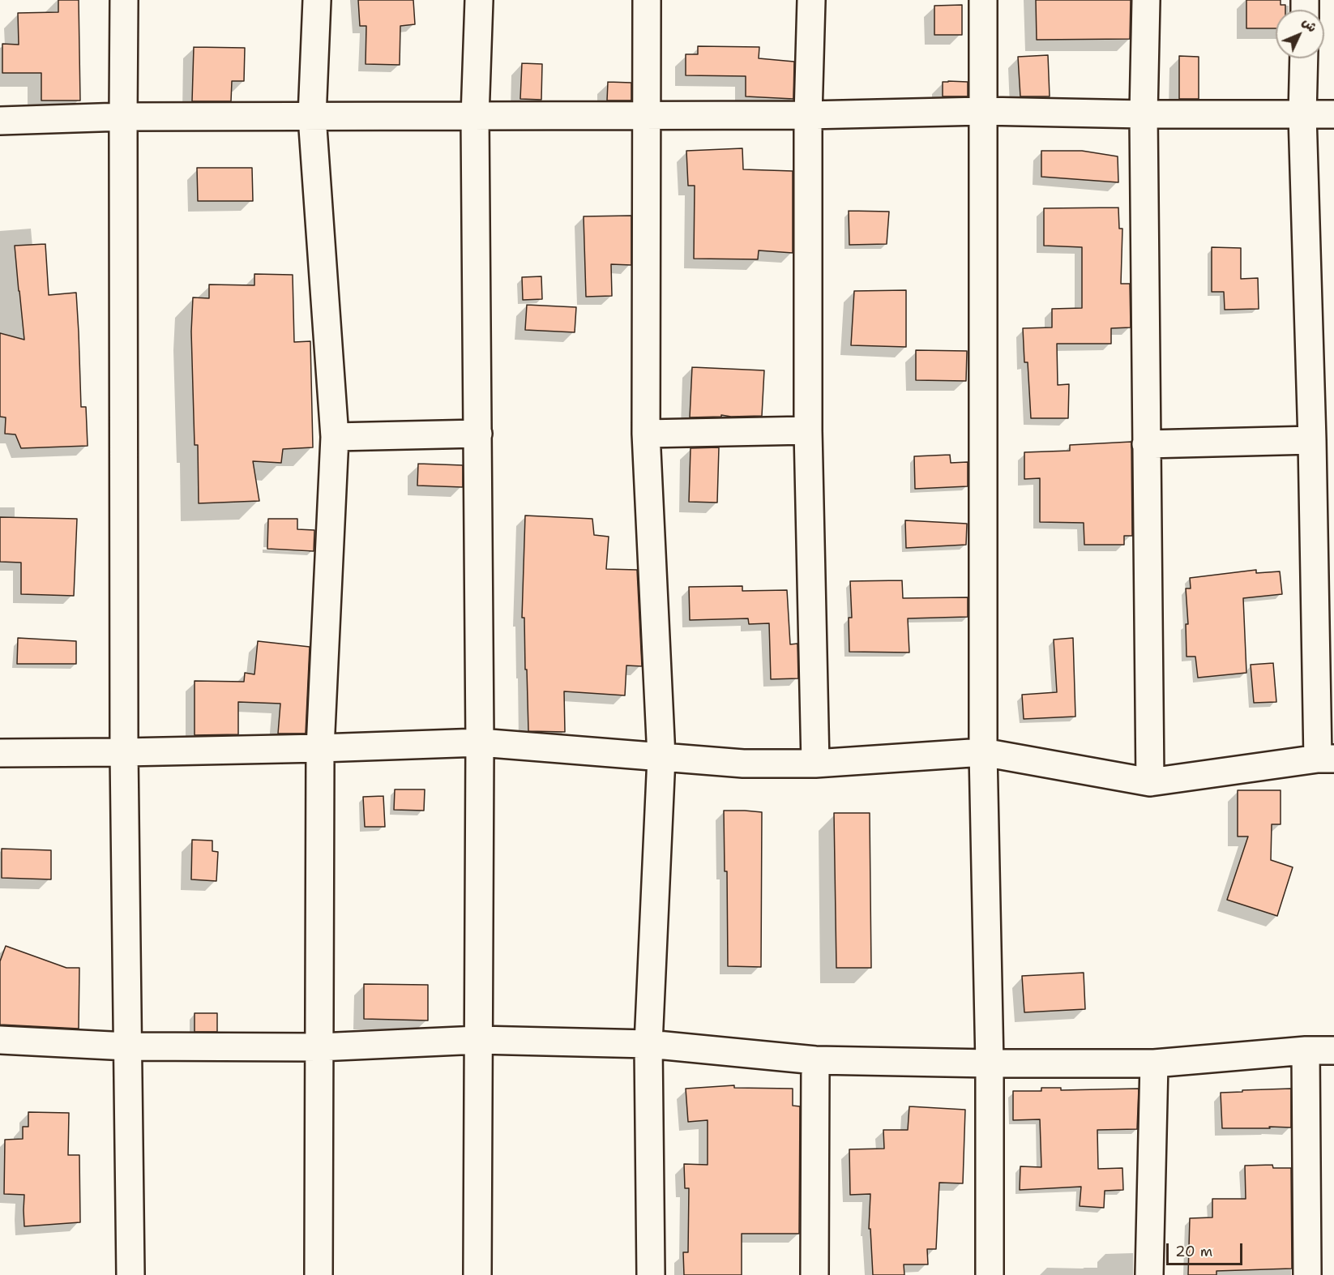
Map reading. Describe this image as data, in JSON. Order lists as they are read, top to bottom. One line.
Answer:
{"scale_bar":"20 m","north":"top right"}
